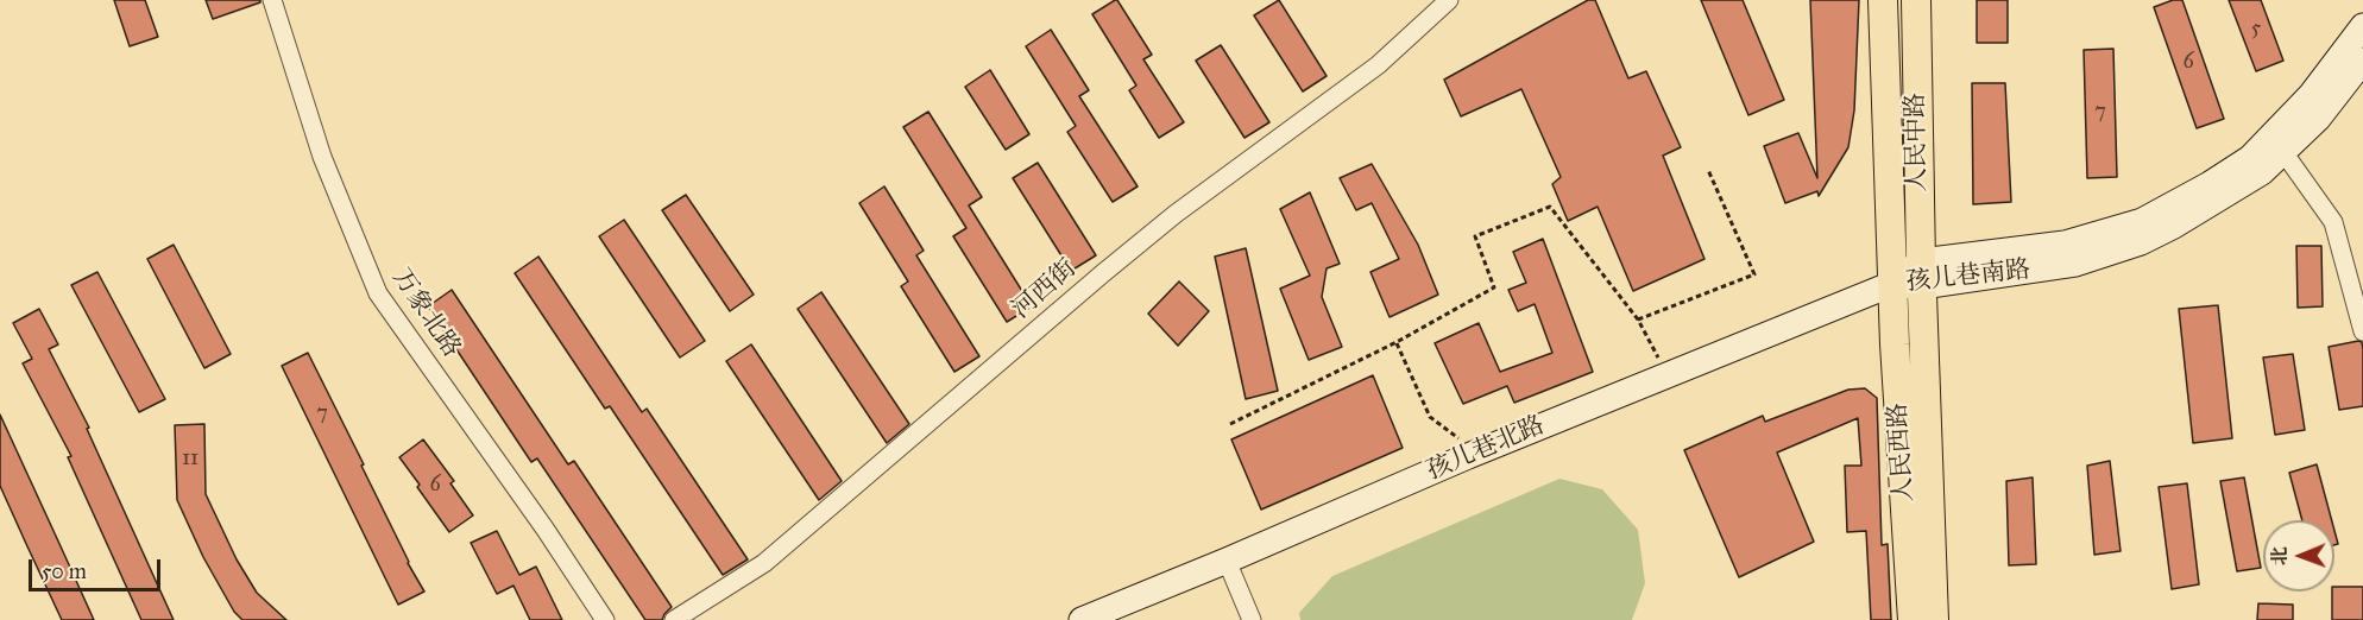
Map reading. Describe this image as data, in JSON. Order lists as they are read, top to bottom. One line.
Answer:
{"streets":{"main road":["人民中路","孩儿巷南路","孩儿巷北路","人民西路"],"street":["河西街","万象北路"]},"crossings":[["人民中路","孩儿巷南路"],["人民中路","孩儿巷北路"],["人民中路","人民西路"],["孩儿巷南路","孩儿巷北路"],["孩儿巷南路","人民西路"],["孩儿巷北路","人民西路"]],"house_numbers":["5","6","7","7","11","6"],"scale_bar":"50 m","north":"left"}
